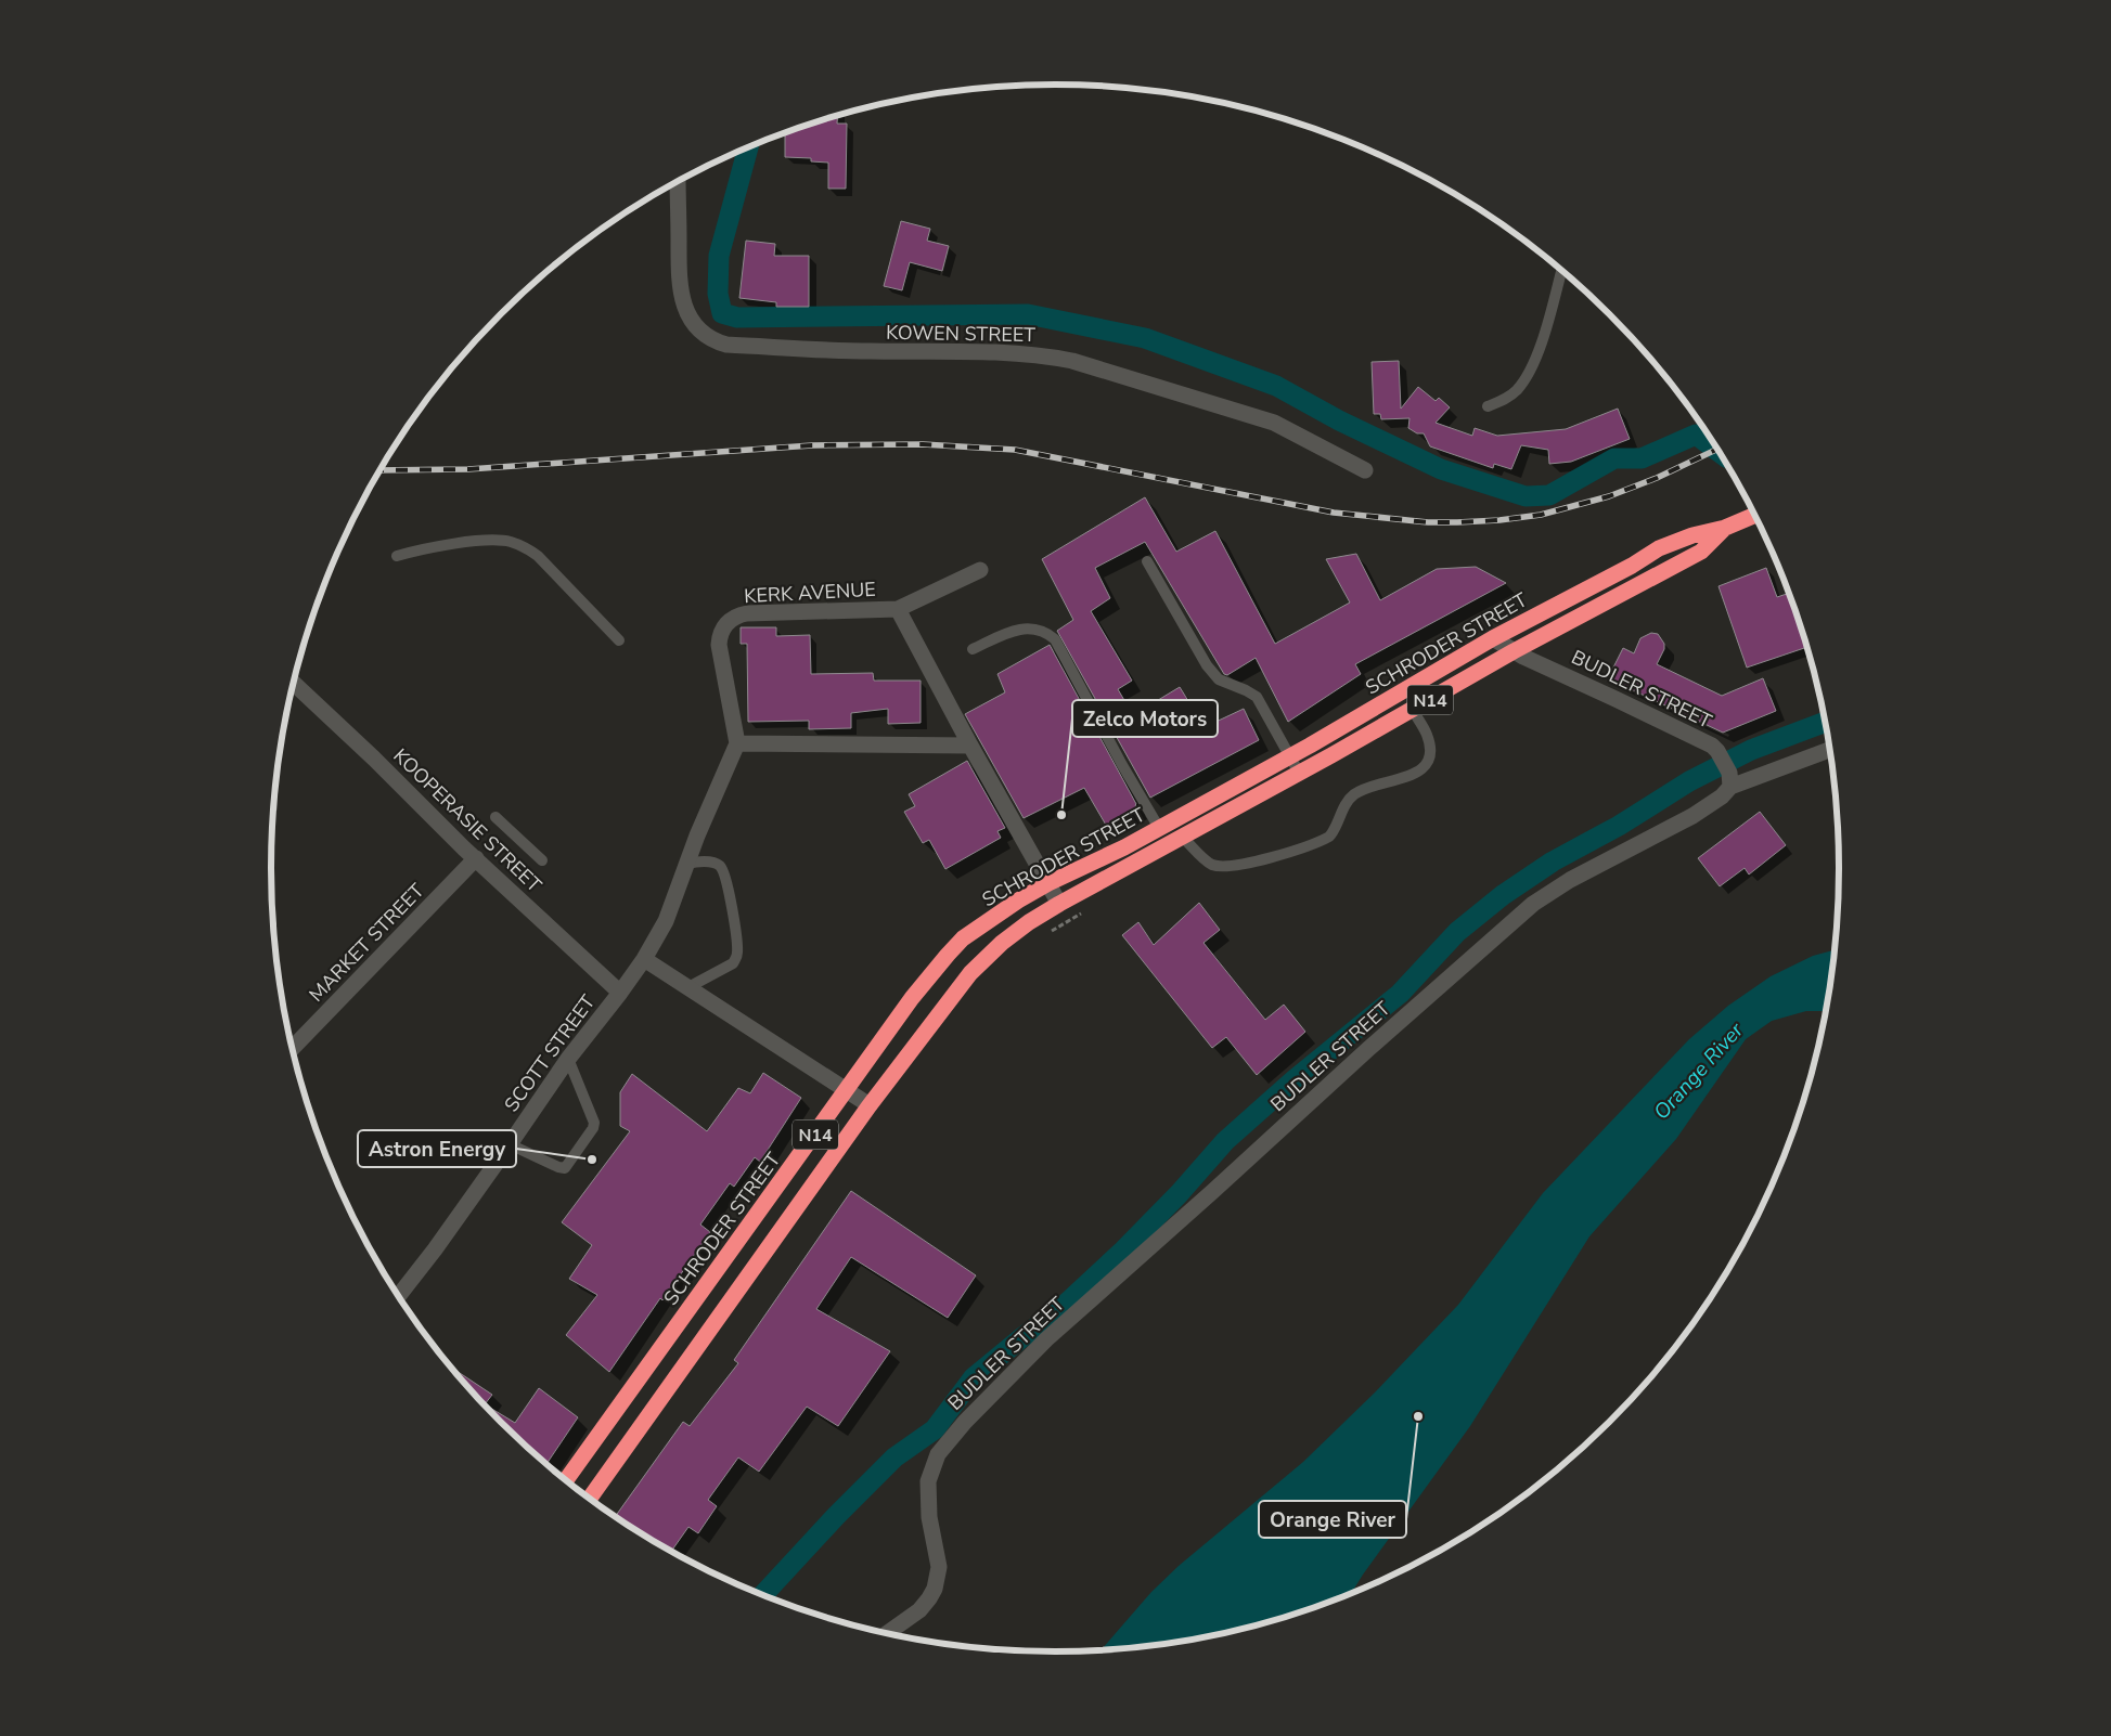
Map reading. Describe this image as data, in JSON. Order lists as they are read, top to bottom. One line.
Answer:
{"streets":{"highway":["SCHRODER STREET","N14"],"street":["KOWEN STREET","KERK AVENUE","BUDLER STREET","KOOPERASIE STREET","MARKET STREET","SCOTT STREET"]},"crossings":[["SCHRODER STREET","BUDLER STREET"],["KOOPERASIE STREET","MARKET STREET"],["KOOPERASIE STREET","SCOTT STREET"]],"water":["Orange River"],"places":["Zelco Motors","Astron Energy","Orange River"]}
